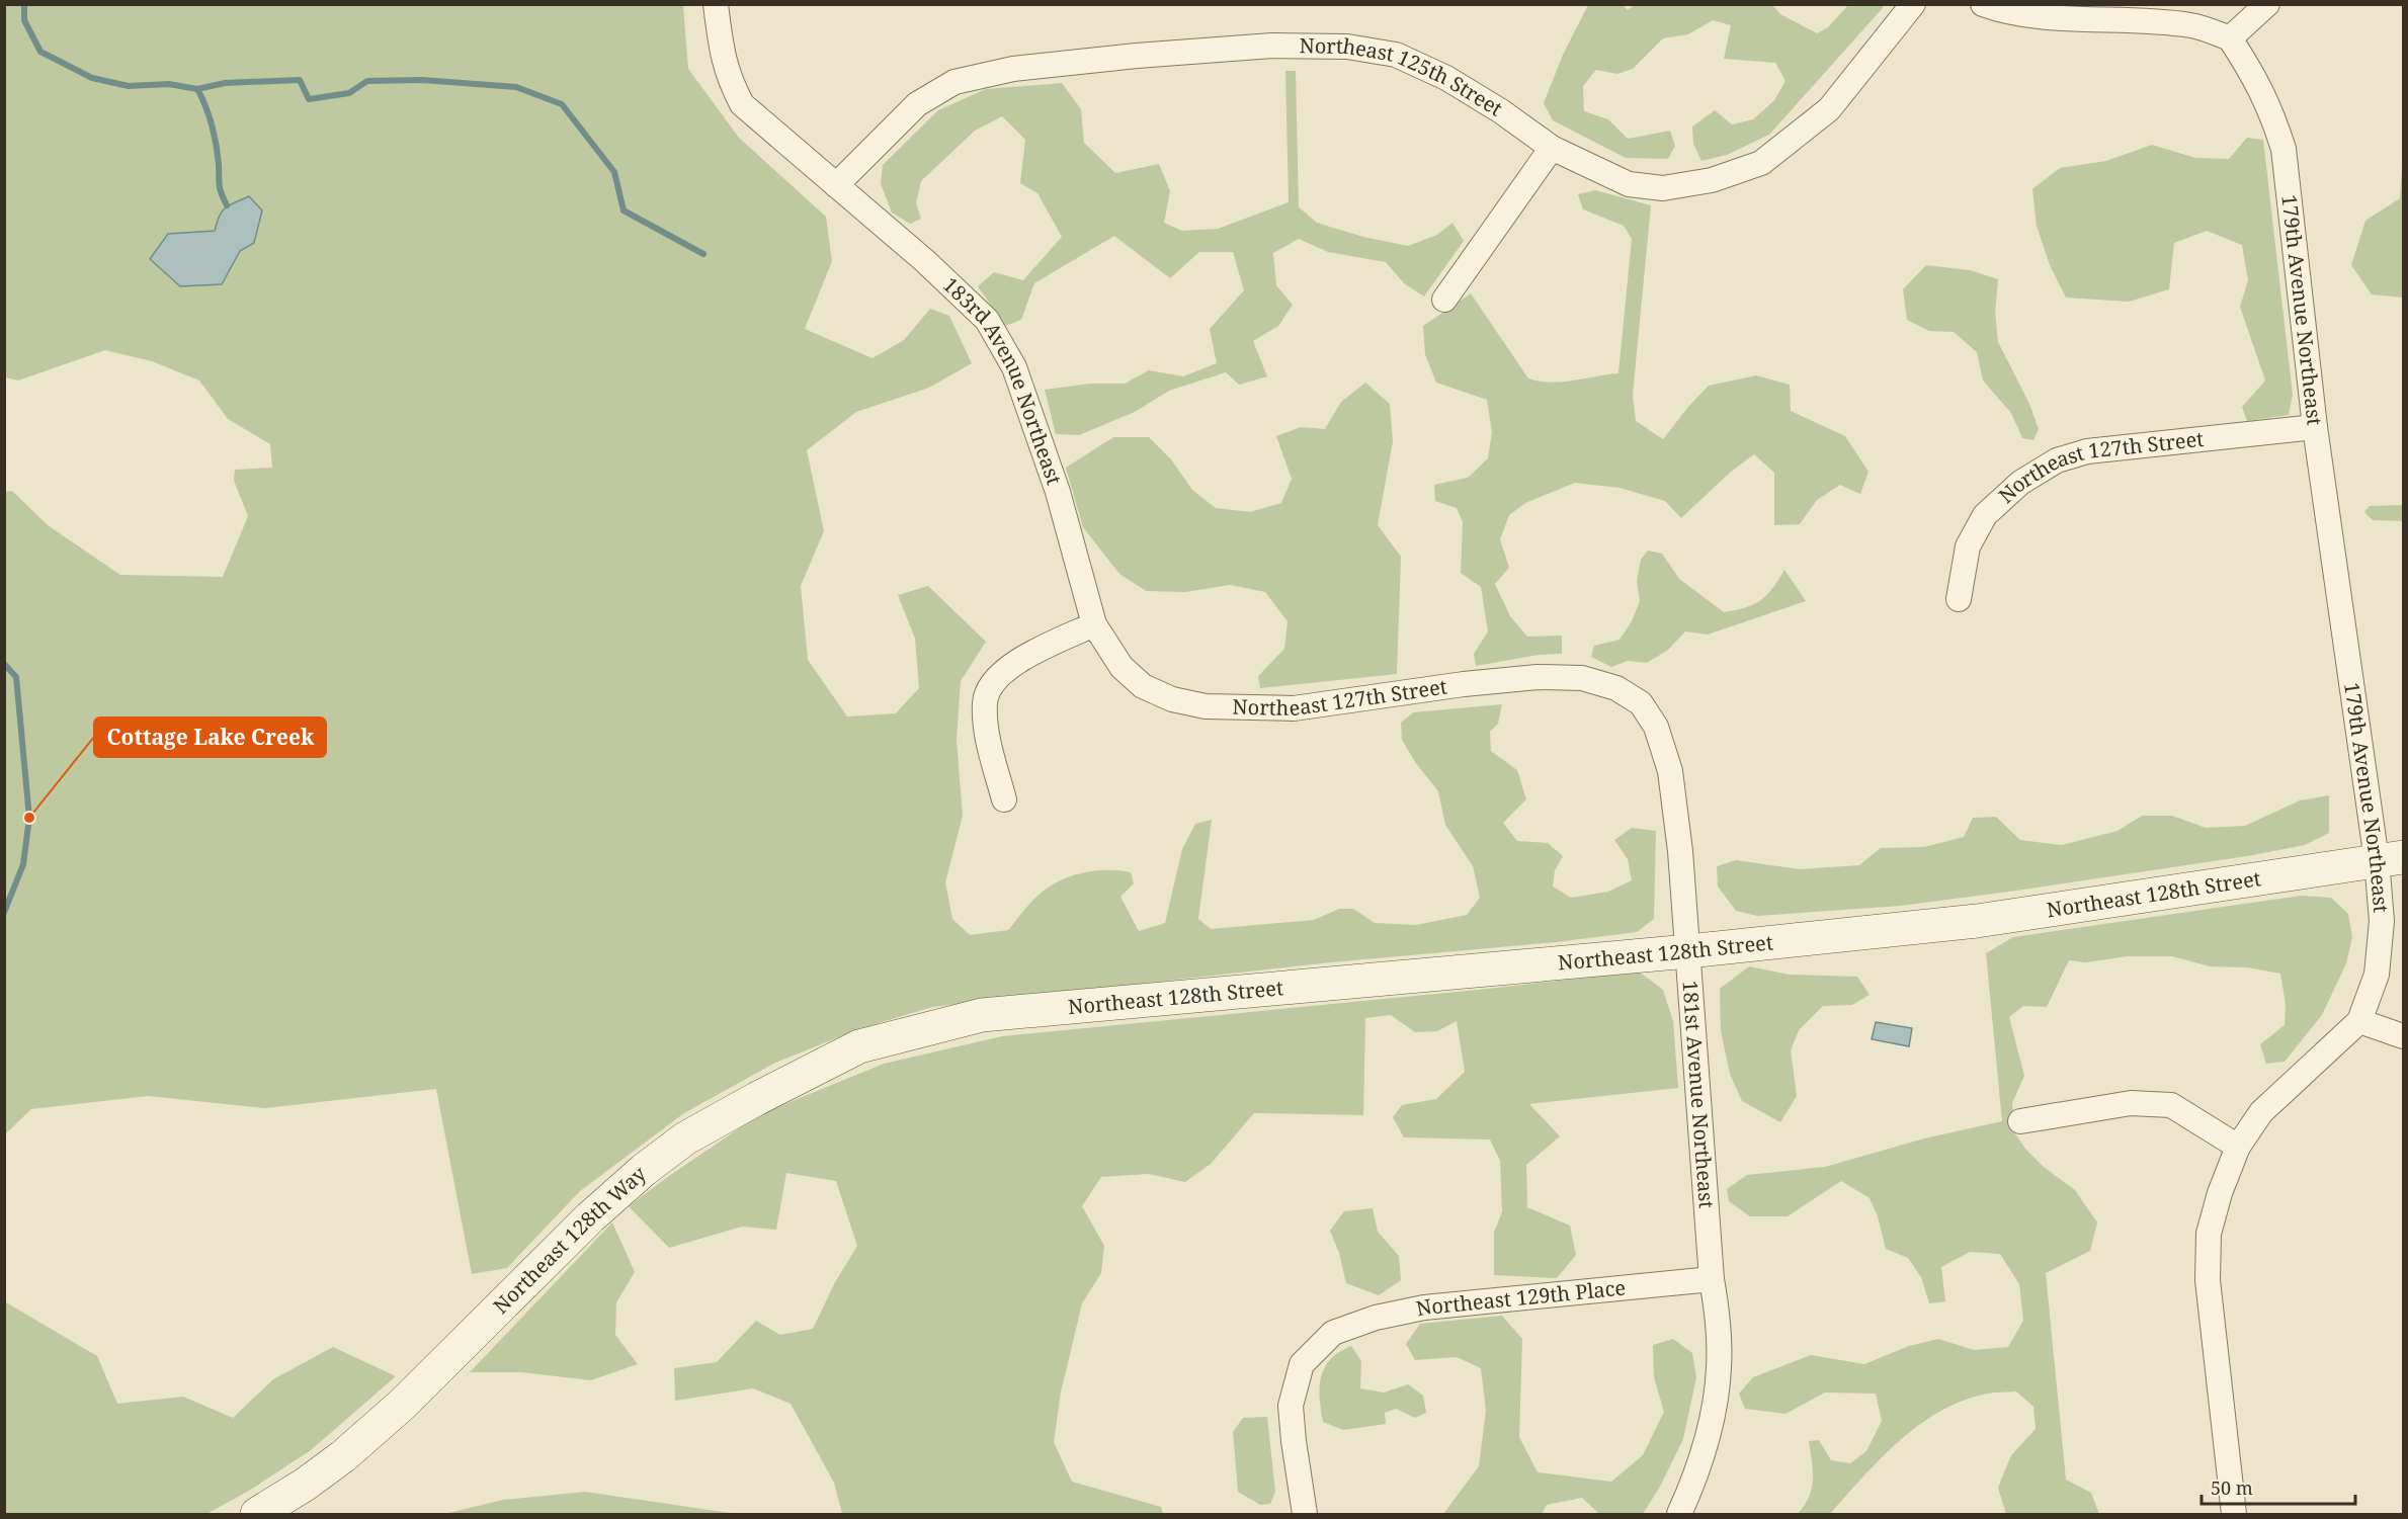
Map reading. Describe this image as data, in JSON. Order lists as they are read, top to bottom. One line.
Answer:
{"streets":{"street":["Northeast 125th Street","179th Avenue Northeast","183rd Avenue Northeast","Northeast 127th Street","Northeast 128th Street","181st Avenue Northeast","Northeast 128th Way","Northeast 129th Place"]},"crossings":[["Northeast 125th Street","183rd Avenue Northeast"],["179th Avenue Northeast","Northeast 127th Street"],["179th Avenue Northeast","Northeast 128th Street"],["183rd Avenue Northeast","Northeast 127th Street"],["Northeast 127th Street","181st Avenue Northeast"],["Northeast 128th Street","181st Avenue Northeast"],["Northeast 128th Street","Northeast 128th Way"],["181st Avenue Northeast","Northeast 129th Place"]],"places":["Cottage Lake Creek"],"scale_bar":"50 m"}
